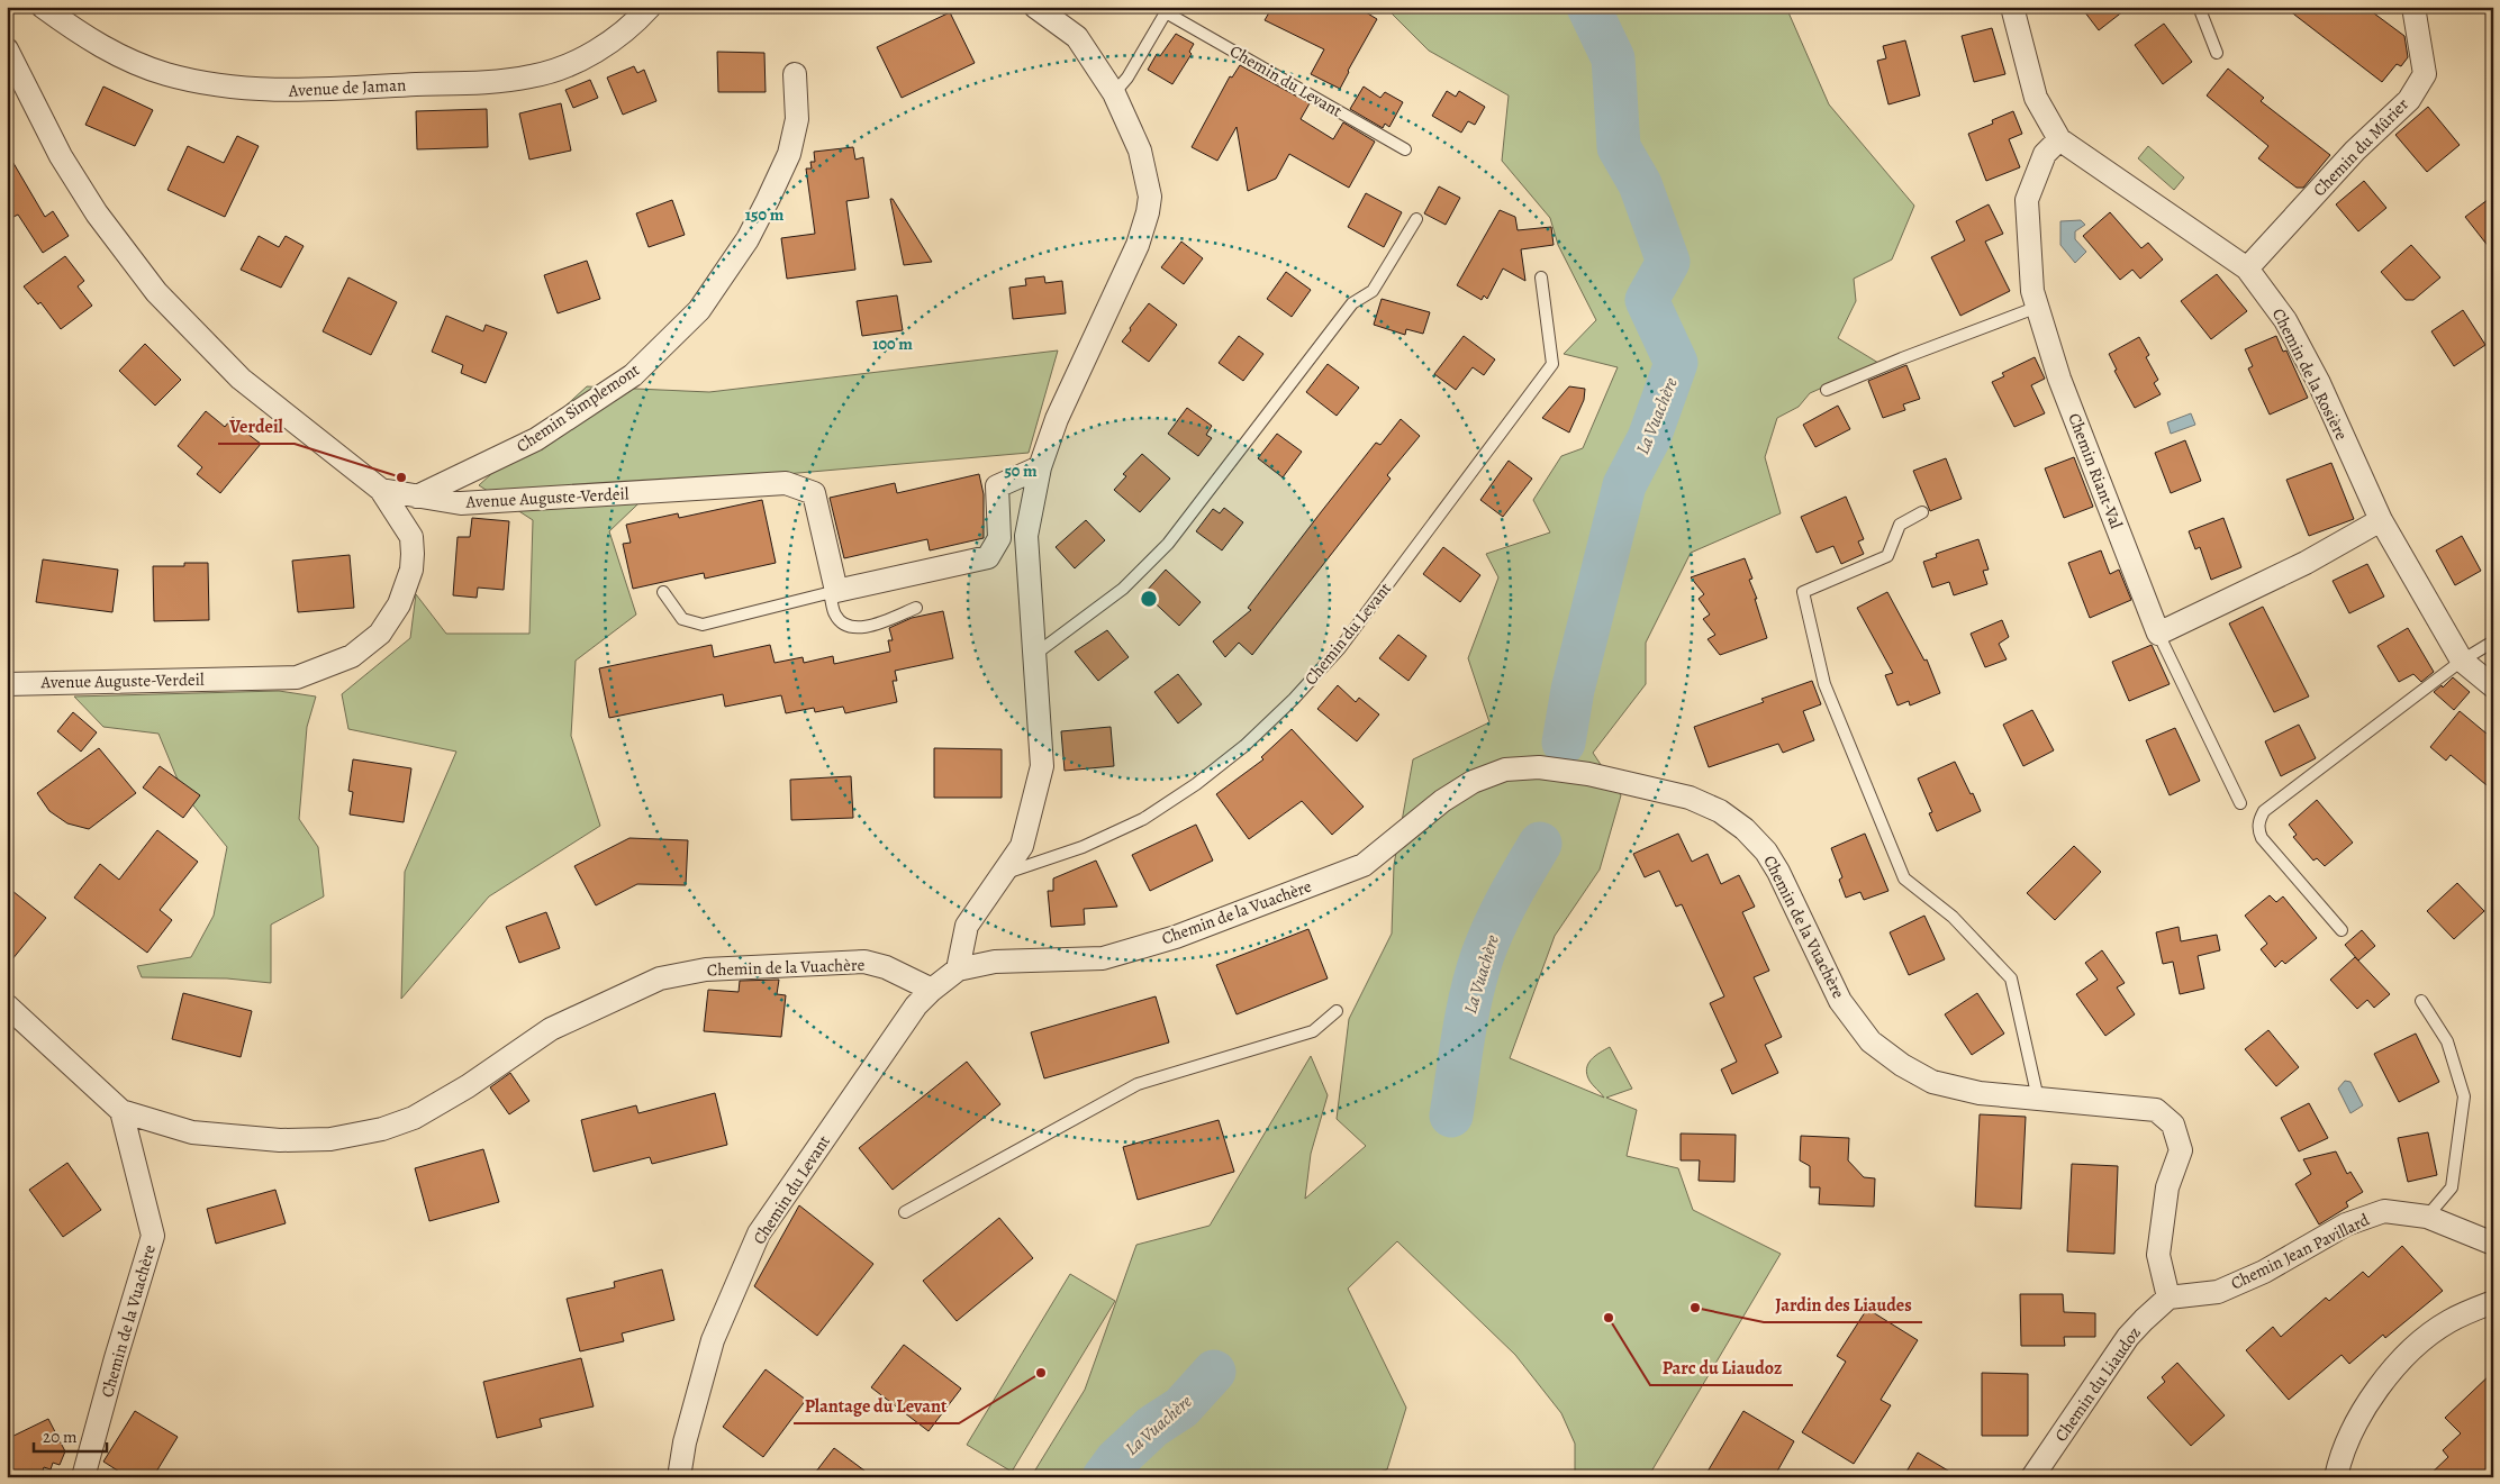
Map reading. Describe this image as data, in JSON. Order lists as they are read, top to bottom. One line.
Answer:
{"streets":{"street":["Chemin du Levant","Avenue de Jaman","Chemin du Mûrier","Chemin de la Rosière","Chemin Simplemont","Chemin Riant-Val","Avenue Auguste-Verdeil","Chemin de la Vuachère","Chemin Jean Pavillard","Chemin du Liaudoz"]},"crossings":[["Chemin du Levant","Chemin de la Vuachère"],["Chemin du Mûrier","Chemin de la Rosière"],["Chemin de la Rosière","Chemin Riant-Val"],["Chemin Simplemont","Avenue Auguste-Verdeil"],["Chemin de la Vuachère","Chemin Jean Pavillard"],["Chemin de la Vuachère","Chemin du Liaudoz"],["Chemin Jean Pavillard","Chemin du Liaudoz"]],"water":["La Vuachère"],"places":["Verdeil","Jardin des Liaudes","Parc du Liaudoz","Plantage du Levant"],"scale_bar":"20 m","rings":["150 m","100 m","50 m"]}
